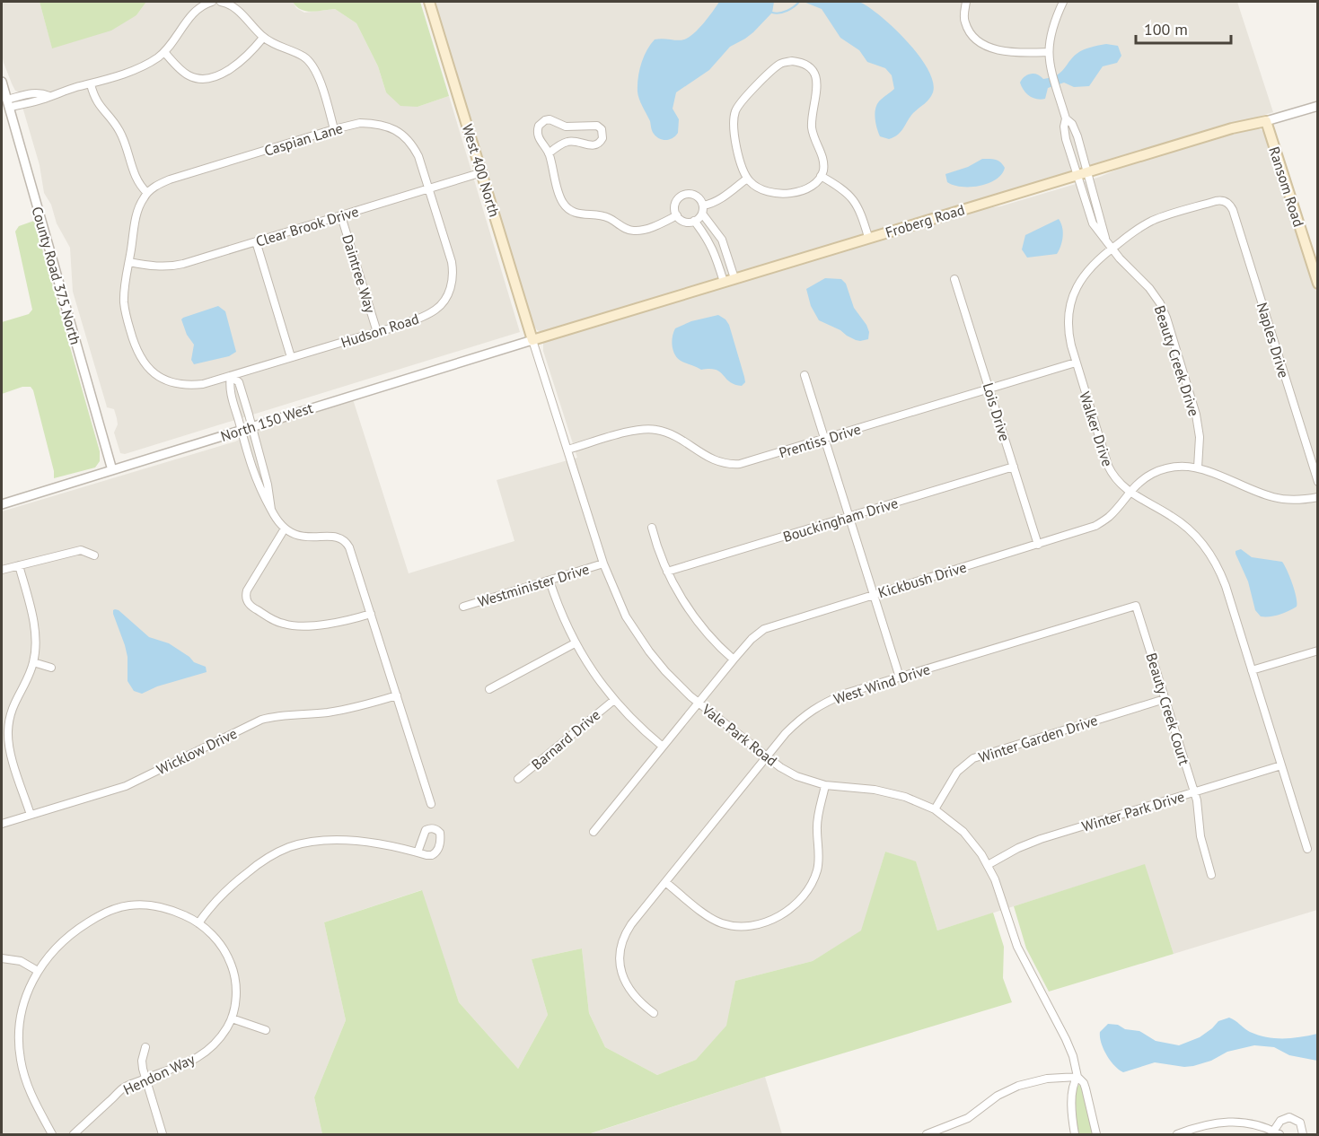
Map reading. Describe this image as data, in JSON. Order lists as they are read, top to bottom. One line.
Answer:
{"streets":{"main road":["West 400 North","Ransom Road","Froberg Road"],"street":["Caspian Lane","Clear Brook Drive","Daintree Way","County Road 375 North","Hudson Road","Naples Drive","Beauty Creek Drive","Lois Drive","North 150 West","Walker Drive","Prentiss Drive","Bouckingham Drive","Kickbush Drive","Westminister Drive","West Wind Drive","Beauty Creek Court","Vale Park Road","Winter Garden Drive","Barnard Drive","Wicklow Drive","Winter Park Drive","Hendon Way"]},"crossings":[["Caspian Lane","Clear Brook Drive"],["Caspian Lane","Hudson Road"],["West 400 North","Froberg Road"],["West 400 North","Clear Brook Drive"],["West 400 North","North 150 West"],["West 400 North","Vale Park Road"],["Ransom Road","Froberg Road"],["Froberg Road","Beauty Creek Drive"],["Froberg Road","North 150 West"],["Froberg Road","Vale Park Road"],["Clear Brook Drive","Daintree Way"],["Clear Brook Drive","Hudson Road"],["Daintree Way","Hudson Road"],["County Road 375 North","North 150 West"],["Naples Drive","Walker Drive"],["Beauty Creek Drive","Walker Drive"],["Beauty Creek Drive","Kickbush Drive"],["Lois Drive","Prentiss Drive"],["Lois Drive","Bouckingham Drive"],["Lois Drive","Kickbush Drive"],["North 150 West","Vale Park Road"],["Walker Drive","Prentiss Drive"],["Walker Drive","Kickbush Drive"],["Walker Drive","Winter Park Drive"],["Prentiss Drive","Vale Park Road"],["Kickbush Drive","Vale Park Road"],["Westminister Drive","Vale Park Road"],["West Wind Drive","Beauty Creek Court"],["West Wind Drive","Vale Park Road"],["Beauty Creek Court","Winter Garden Drive"],["Beauty Creek Court","Winter Park Drive"],["Vale Park Road","Winter Garden Drive"],["Vale Park Road","Winter Park Drive"]],"scale_bar":"100 m"}
